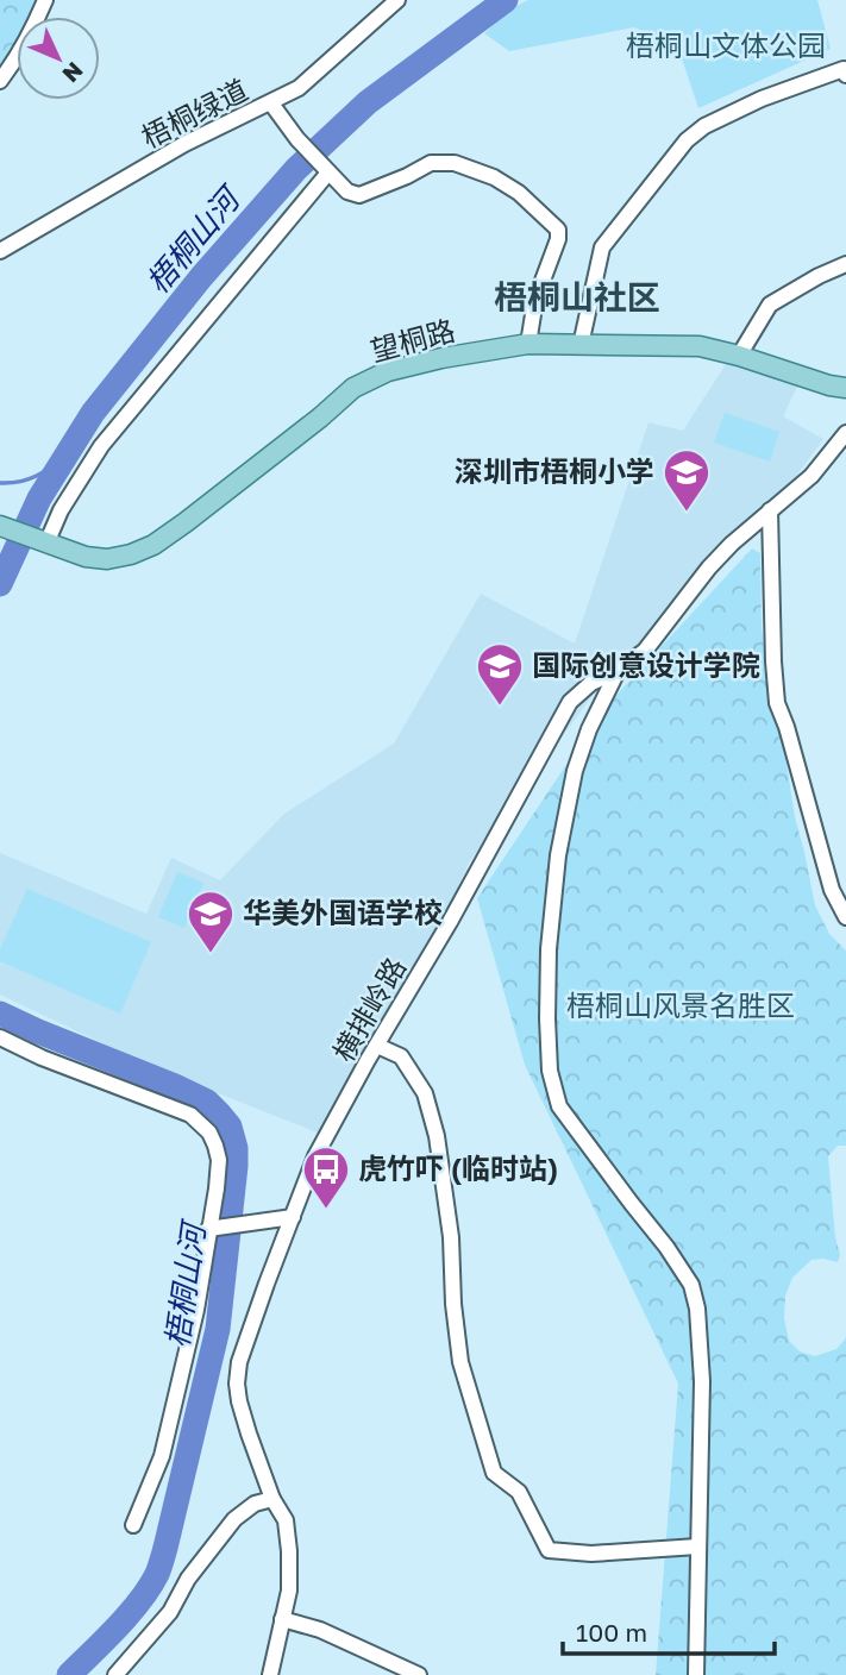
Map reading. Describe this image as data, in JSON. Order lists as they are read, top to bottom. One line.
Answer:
{"streets":{"main road":["望桐路"],"street":["梧桐绿道","横排岭路"]},"districts":["梧桐山社区"],"water":["梧桐山河"],"parks":["梧桐山文体公园","梧桐山风景名胜区"],"places":{"school or university":["深圳市梧桐小学","国际创意设计学院","华美外国语学校"],"bus stop":["虎竹吓 (临时站)"]},"scale_bar":"100 m","north":"bottom right"}
